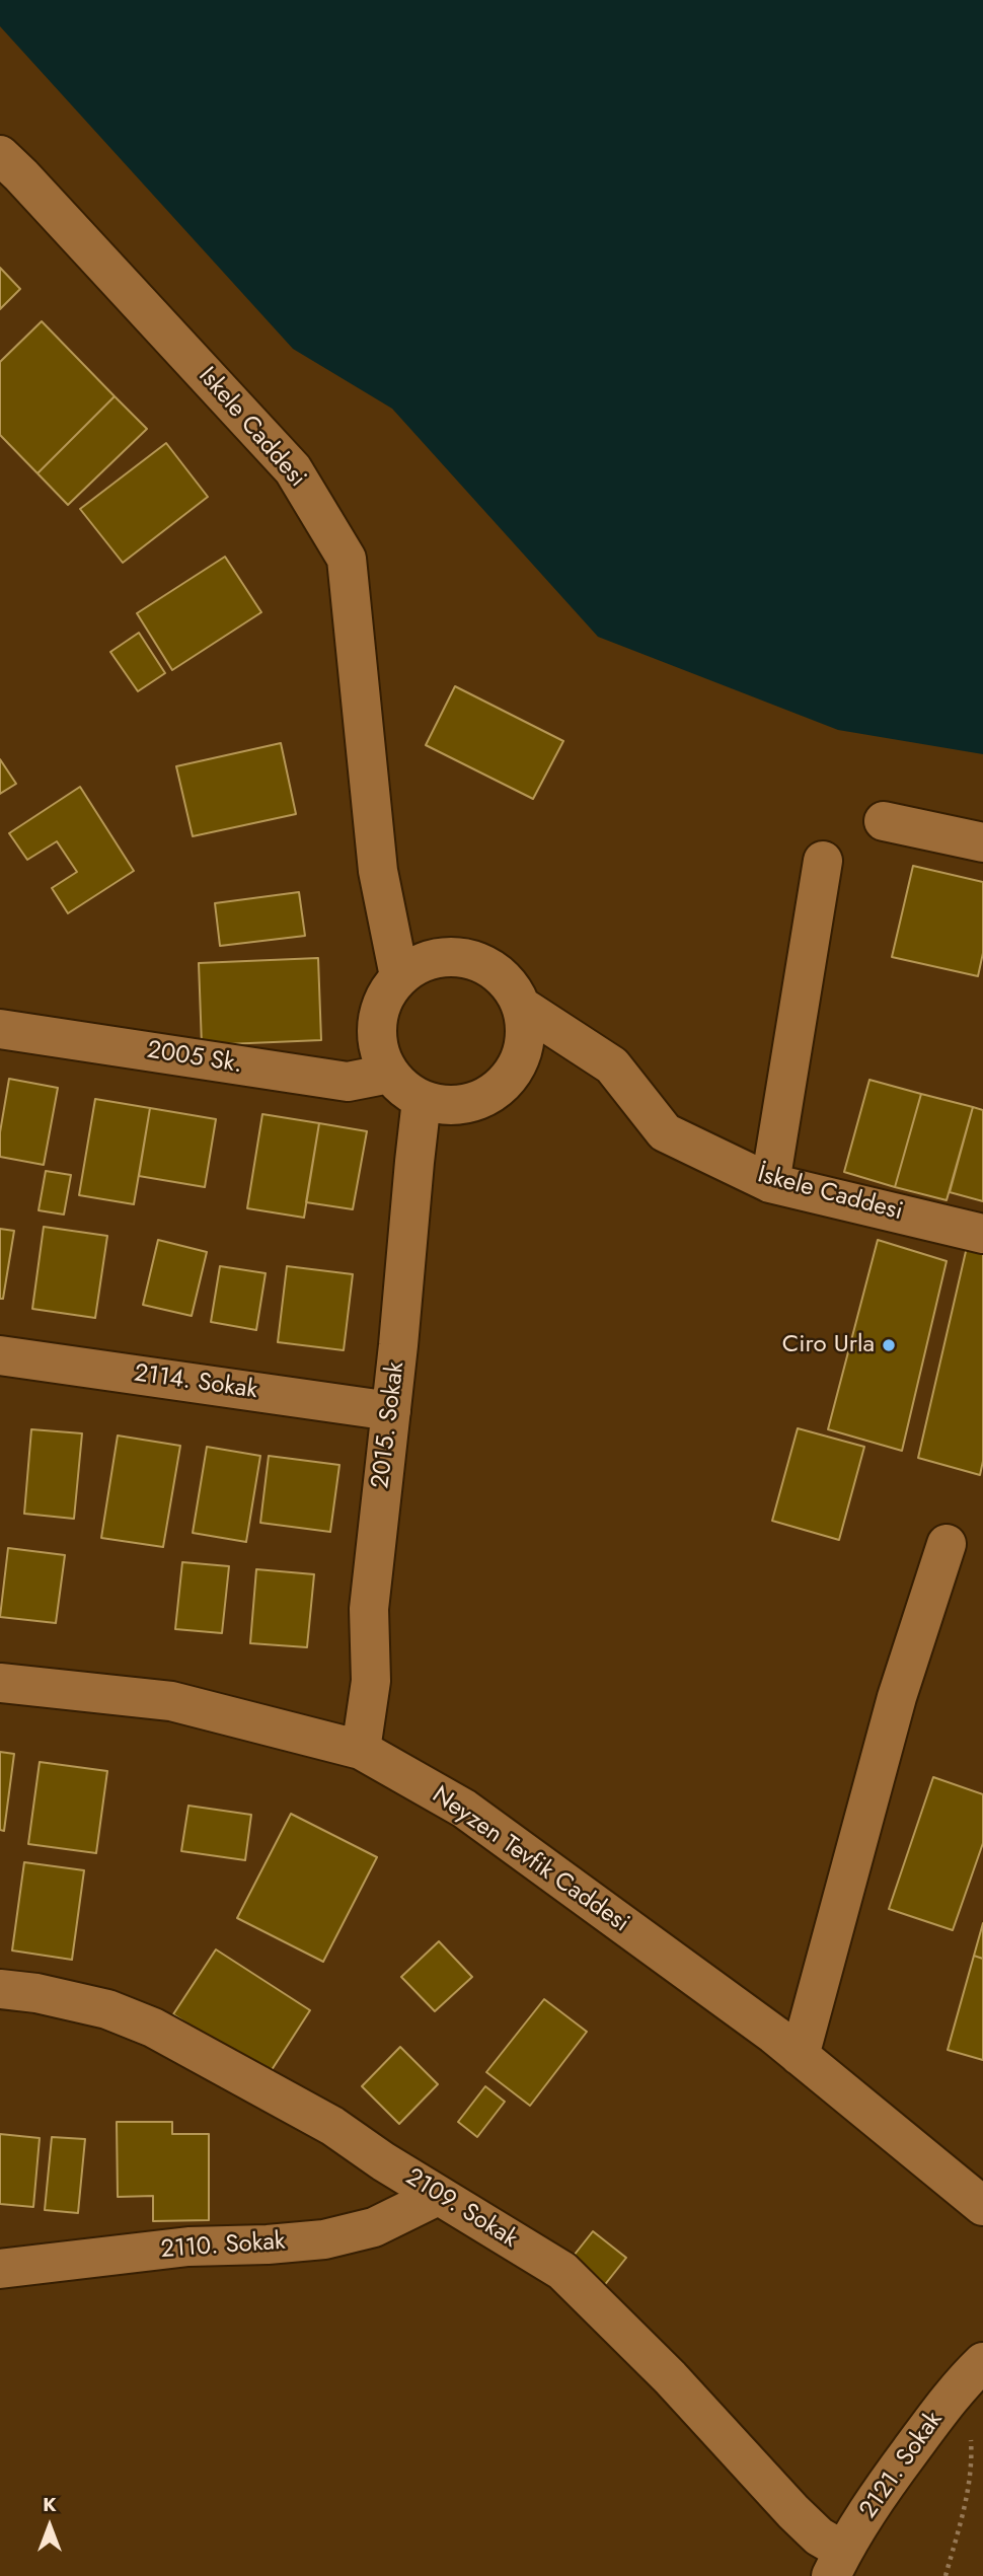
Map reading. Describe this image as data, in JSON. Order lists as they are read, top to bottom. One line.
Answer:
{"streets":{"street":["Iskele Caddesi","2005 Sk.","İskele Caddesi","2114. Sokak","2015. Sokak","Neyzen Tevfik Caddesi","2109. Sokak","2110. Sokak","2121. Sokak"]},"crossings":[["Iskele Caddesi","2005 Sk."],["Iskele Caddesi","İskele Caddesi"],["Iskele Caddesi","2015. Sokak"],["2005 Sk.","İskele Caddesi"],["2005 Sk.","2015. Sokak"],["İskele Caddesi","2015. Sokak"],["2114. Sokak","2015. Sokak"],["2015. Sokak","Neyzen Tevfik Caddesi"],["2109. Sokak","2110. Sokak"],["2109. Sokak","2121. Sokak"]],"places":["Ciro Urla"],"north":"top"}
